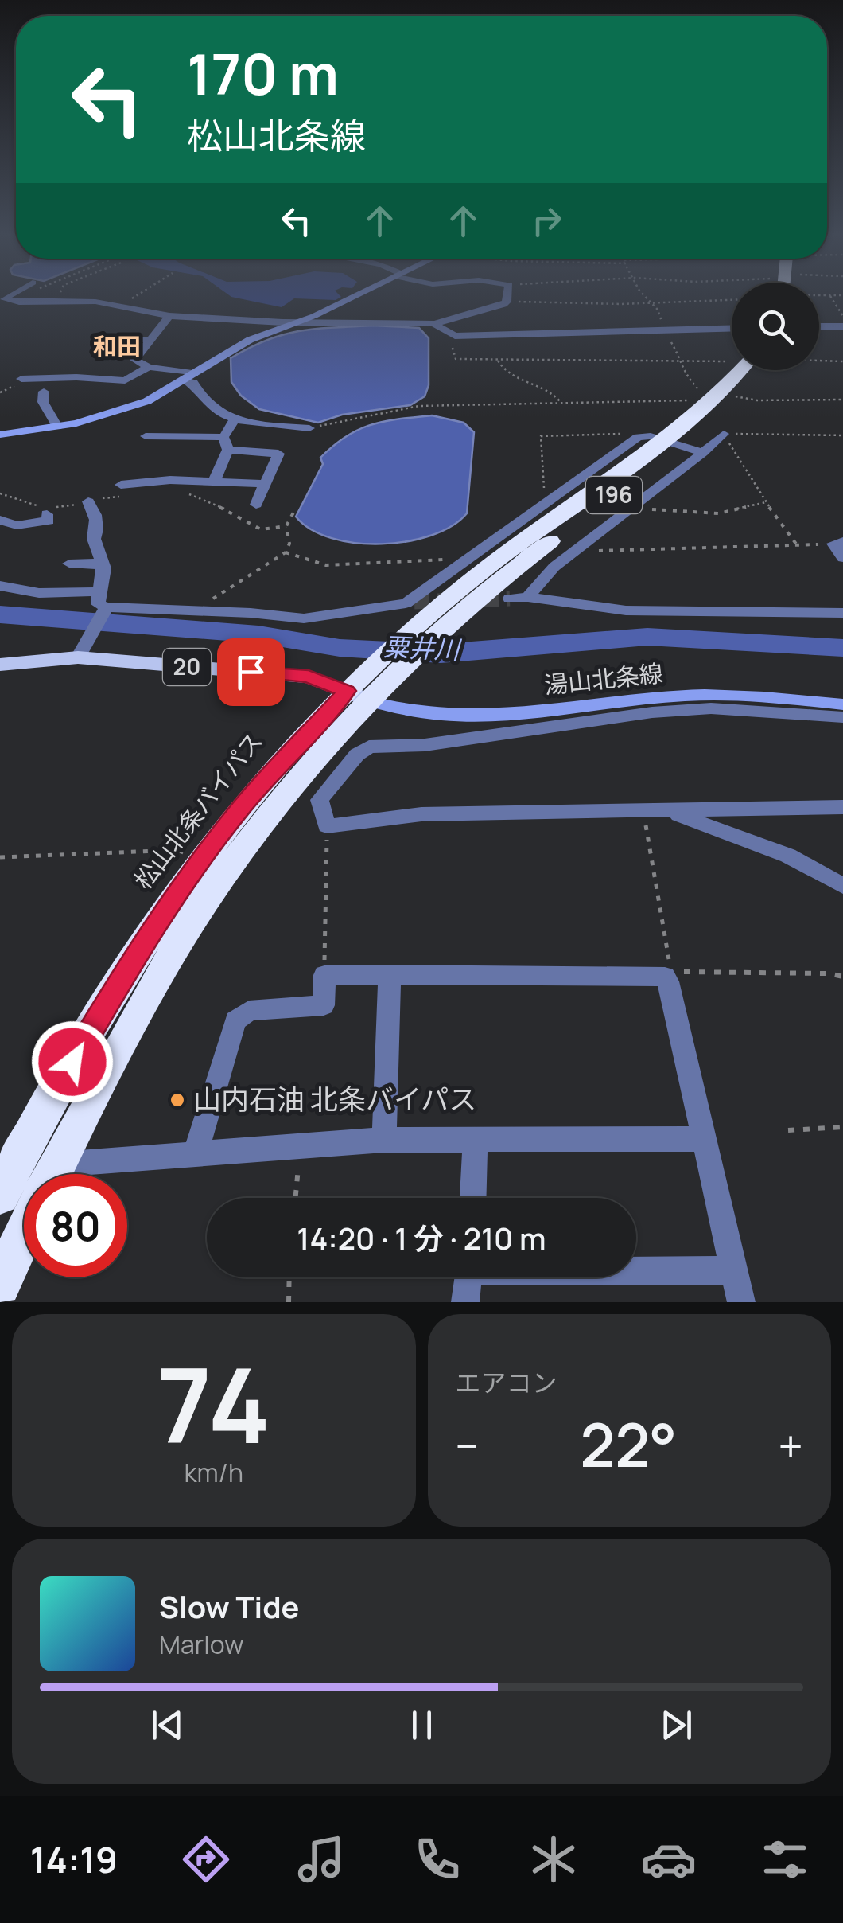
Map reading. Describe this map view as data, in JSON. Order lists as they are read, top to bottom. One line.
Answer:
{"streets":{"highway":["196","松山北条バイパス"],"main road":["20"],"street":["湯山北条線"]},"crossings":[["20","湯山北条線"],["20","松山北条バイパス"],["湯山北条線","松山北条バイパス"]],"districts":["和田"],"water":["粟井川"],"places":["山内石油 北条バイパス"],"page":{"turn":["170 m","松山北条線"],"limit":"80","trip":"14:20 · 1 分 · 210 m","tile":[["74","km/h"],"エアコン"],"heat":["−","22°","+"],"song":["Slow Tide","Marlow"],"tabs":"14:19"}}
